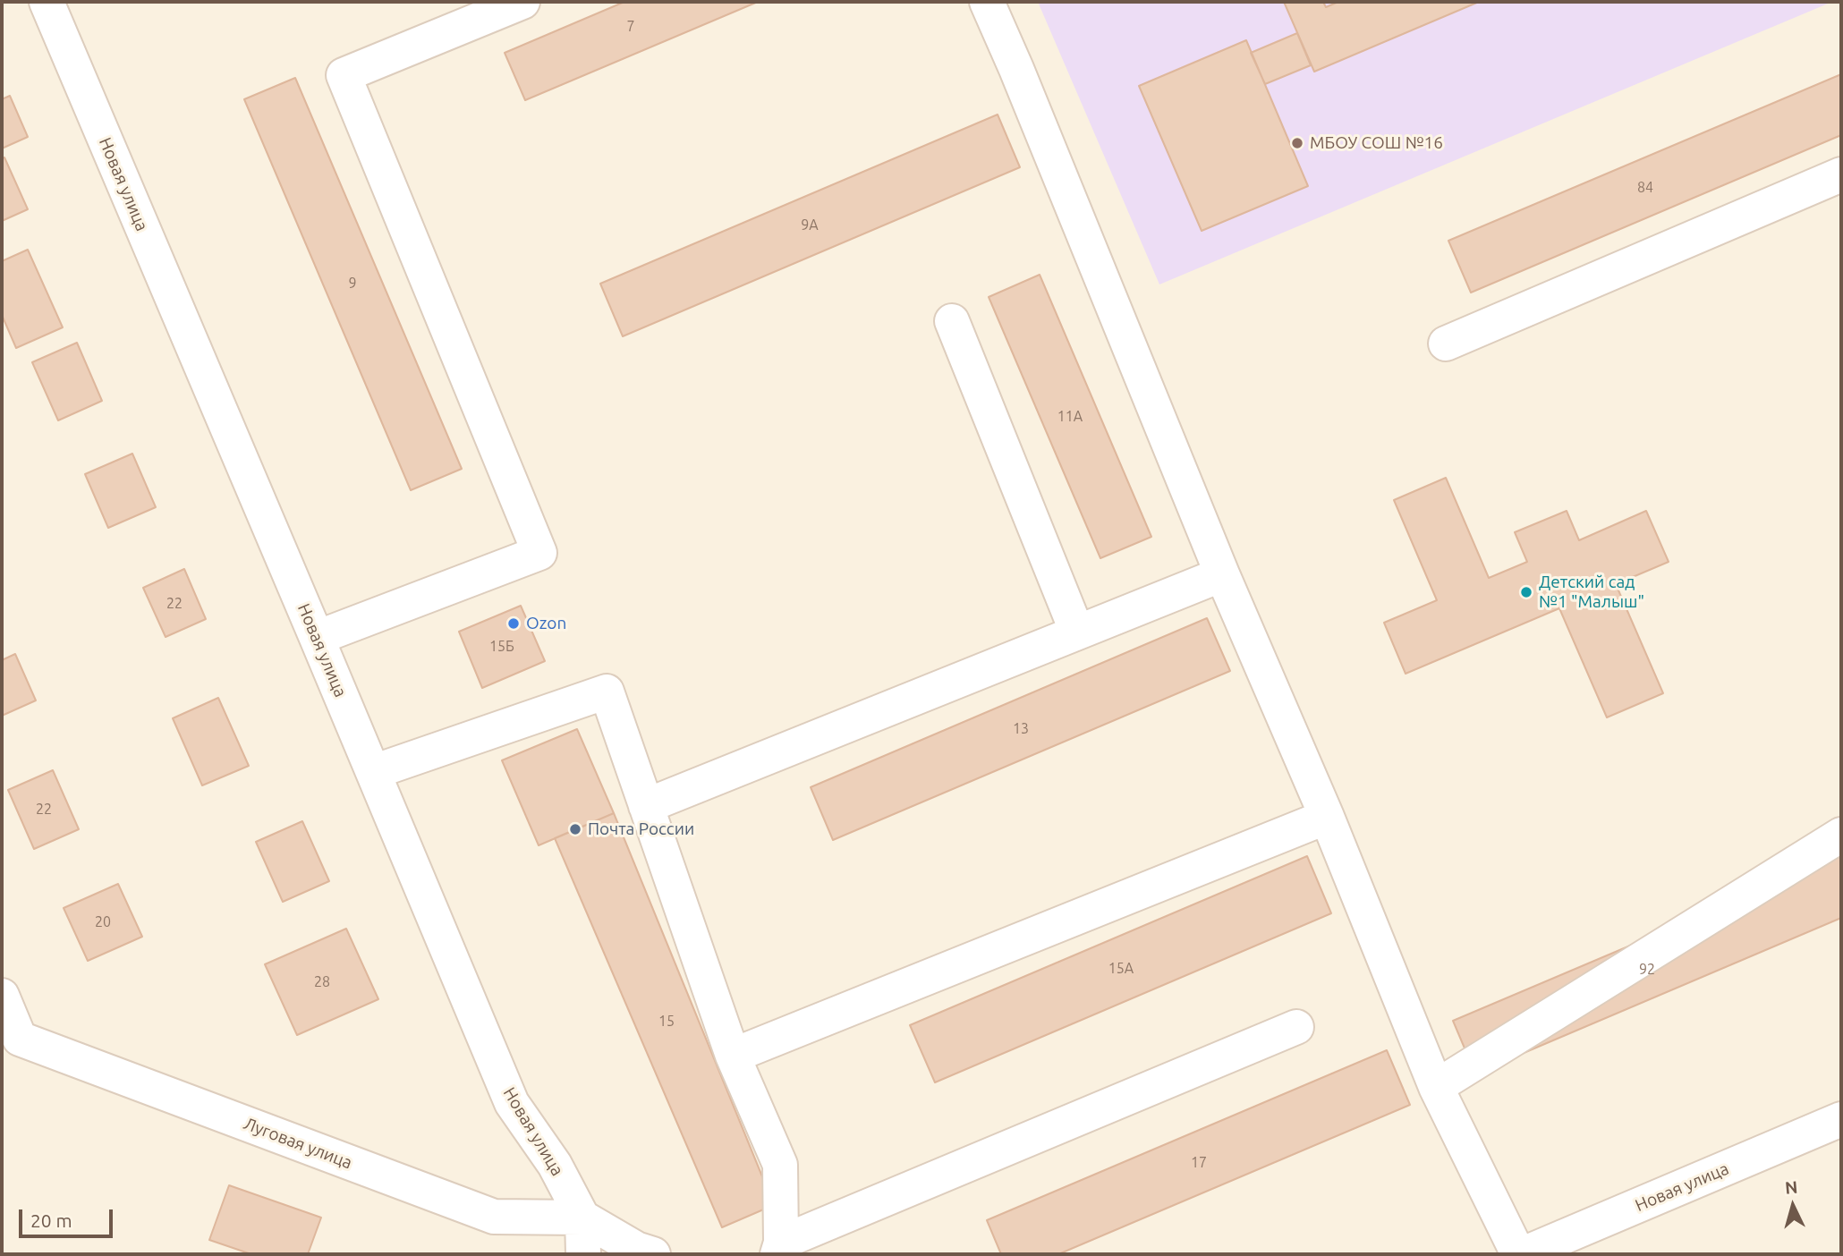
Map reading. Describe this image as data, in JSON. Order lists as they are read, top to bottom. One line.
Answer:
{"streets":{"street":["Новая улица","Луговая улица"]},"crossings":[["Новая улица","Луговая улица"]],"places":["МБОУ СОШ №16","Детский сад №1 \"Малыш\"","Ozon","Почта России"],"house_numbers":["7","84","9А","9","11А","22","15Б","13","22","20","15А","92","28","15","17"],"scale_bar":"20 m","north":"top"}
